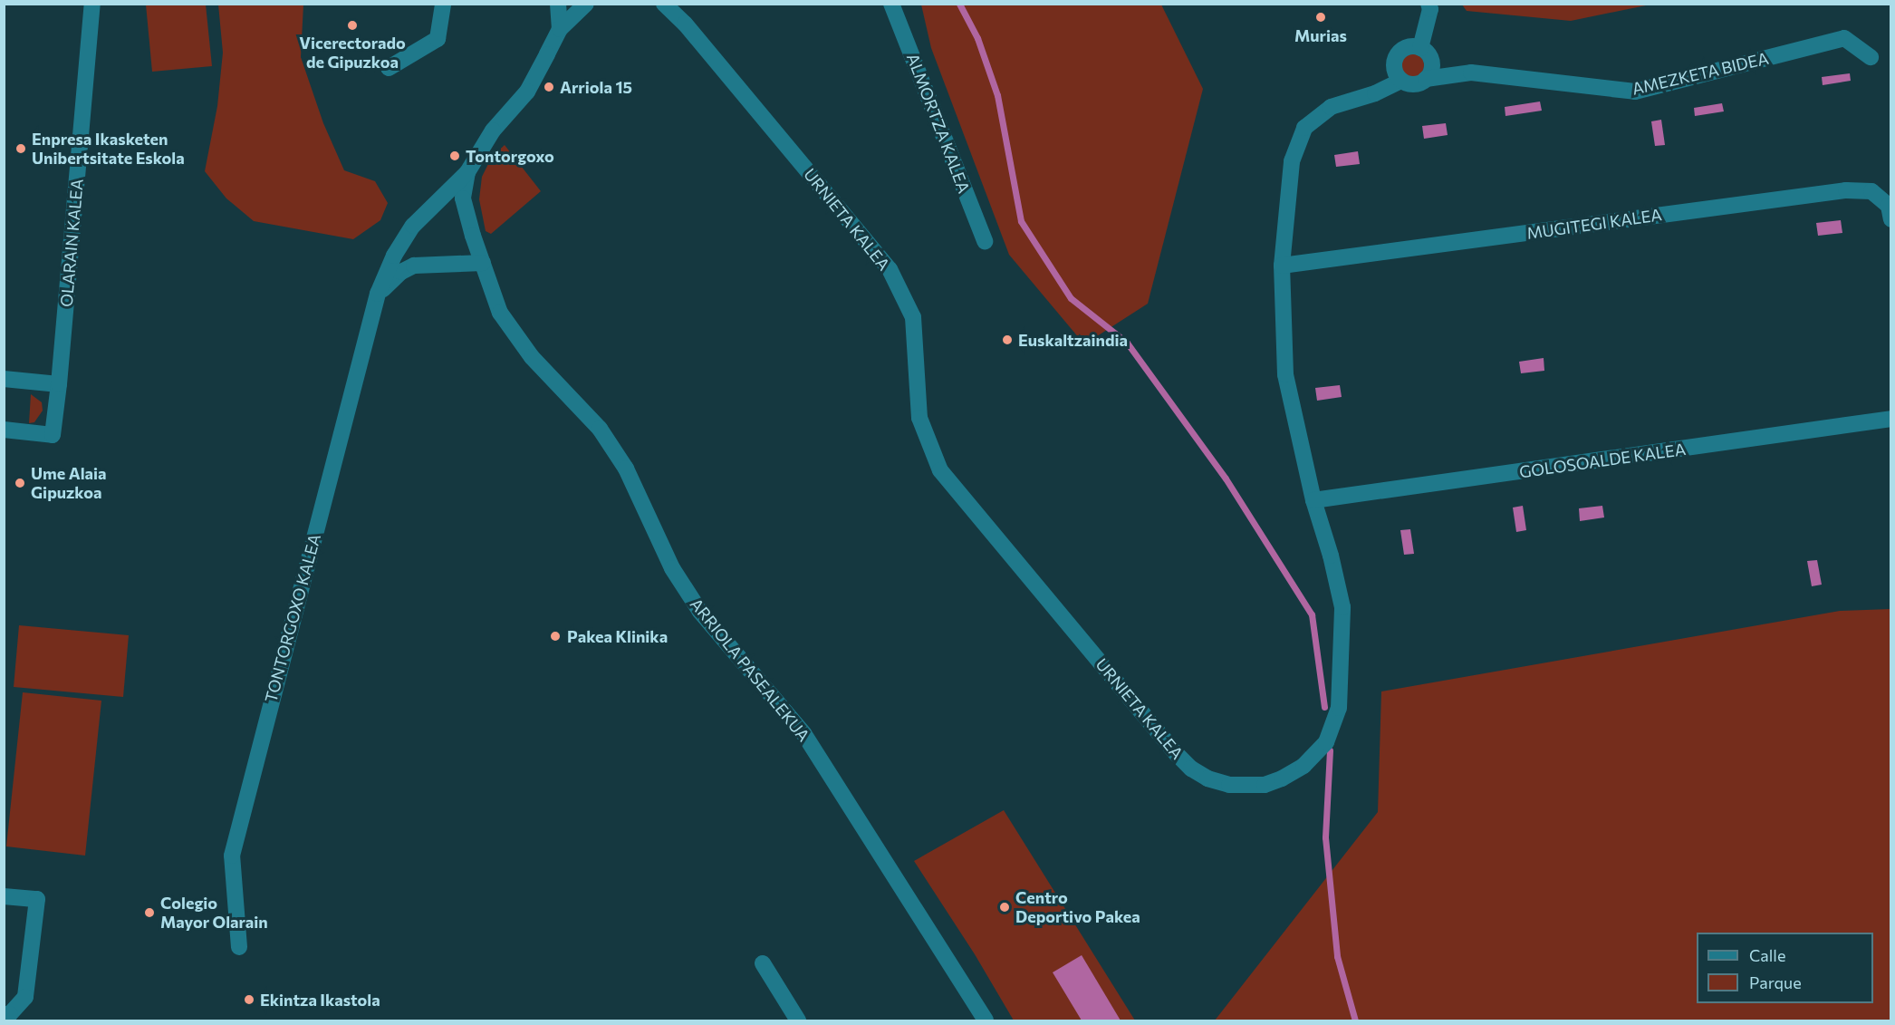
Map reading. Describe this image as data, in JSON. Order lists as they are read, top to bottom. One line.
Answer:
{"streets":{"street":["AMEZKETA BIDEA","ALMORTZA KALEA","URNIETA KALEA","MUGITEGI KALEA","OLARAIN KALEA","GOLOSOALDE KALEA","TONTORGOXO KALEA","ARRIOLA PASEALEKUA"]},"crossings":[["AMEZKETA BIDEA","URNIETA KALEA"],["URNIETA KALEA","MUGITEGI KALEA"],["URNIETA KALEA","GOLOSOALDE KALEA"],["TONTORGOXO KALEA","ARRIOLA PASEALEKUA"]],"places":["Murias","Vicerectorado de Gipuzkoa","Arriola 15","Enpresa Ikasketen Unibertsitate Eskola","Tontorgoxo","Euskaltzaindia","Ume Alaia Gipuzkoa","Pakea Klinika","Centro Deportivo Pakea","Colegio Mayor Olarain","Ekintza Ikastola"],"legend":["Calle","Parque"]}
